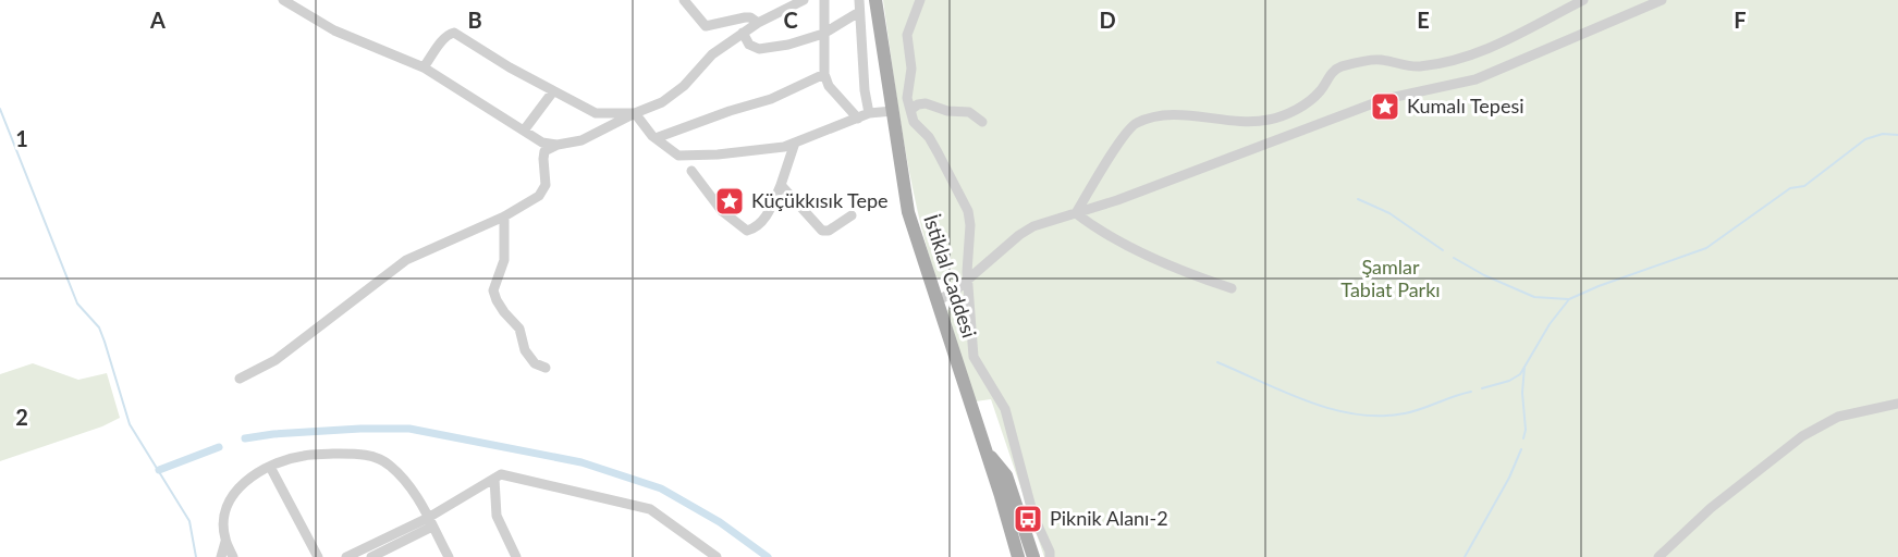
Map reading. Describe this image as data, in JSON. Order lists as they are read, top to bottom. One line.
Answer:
{"streets":{"main road":["İstiklal Caddesi"]},"parks":["Şamlar Tabiat Parkı"],"places":{"place":["Kumalı Tepesi","Küçükkısık Tepe"],"bus stop":["Piknik Alanı-2"]},"grid":{"columns":["A","B","C","D","E","F"],"rows":["1","2"]}}
